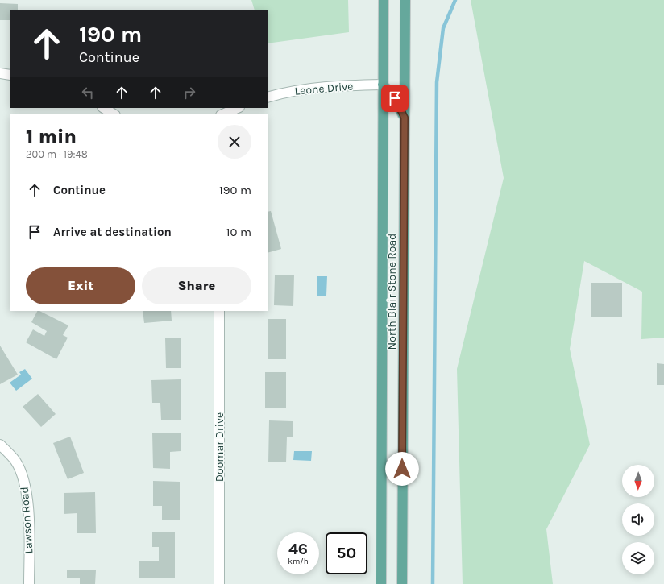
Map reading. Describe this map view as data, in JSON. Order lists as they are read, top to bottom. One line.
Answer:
{"streets":{"main road":["North Blair Stone Road"],"street":["Leone Drive","Doomar Drive","Lawson Road"]},"crossings":[["Leone Drive","North Blair Stone Road"]],"north":"bottom","page":{"turn":["190 m","Continue"],"heading":["1 min","200 m · 19:48"],"list":[{"name":"Continue","value":"190 m"},{"name":"Arrive at destination","value":"10 m"}],"buttons":["Exit","Share"],"speed":"46 km/h","limit":"50"}}
